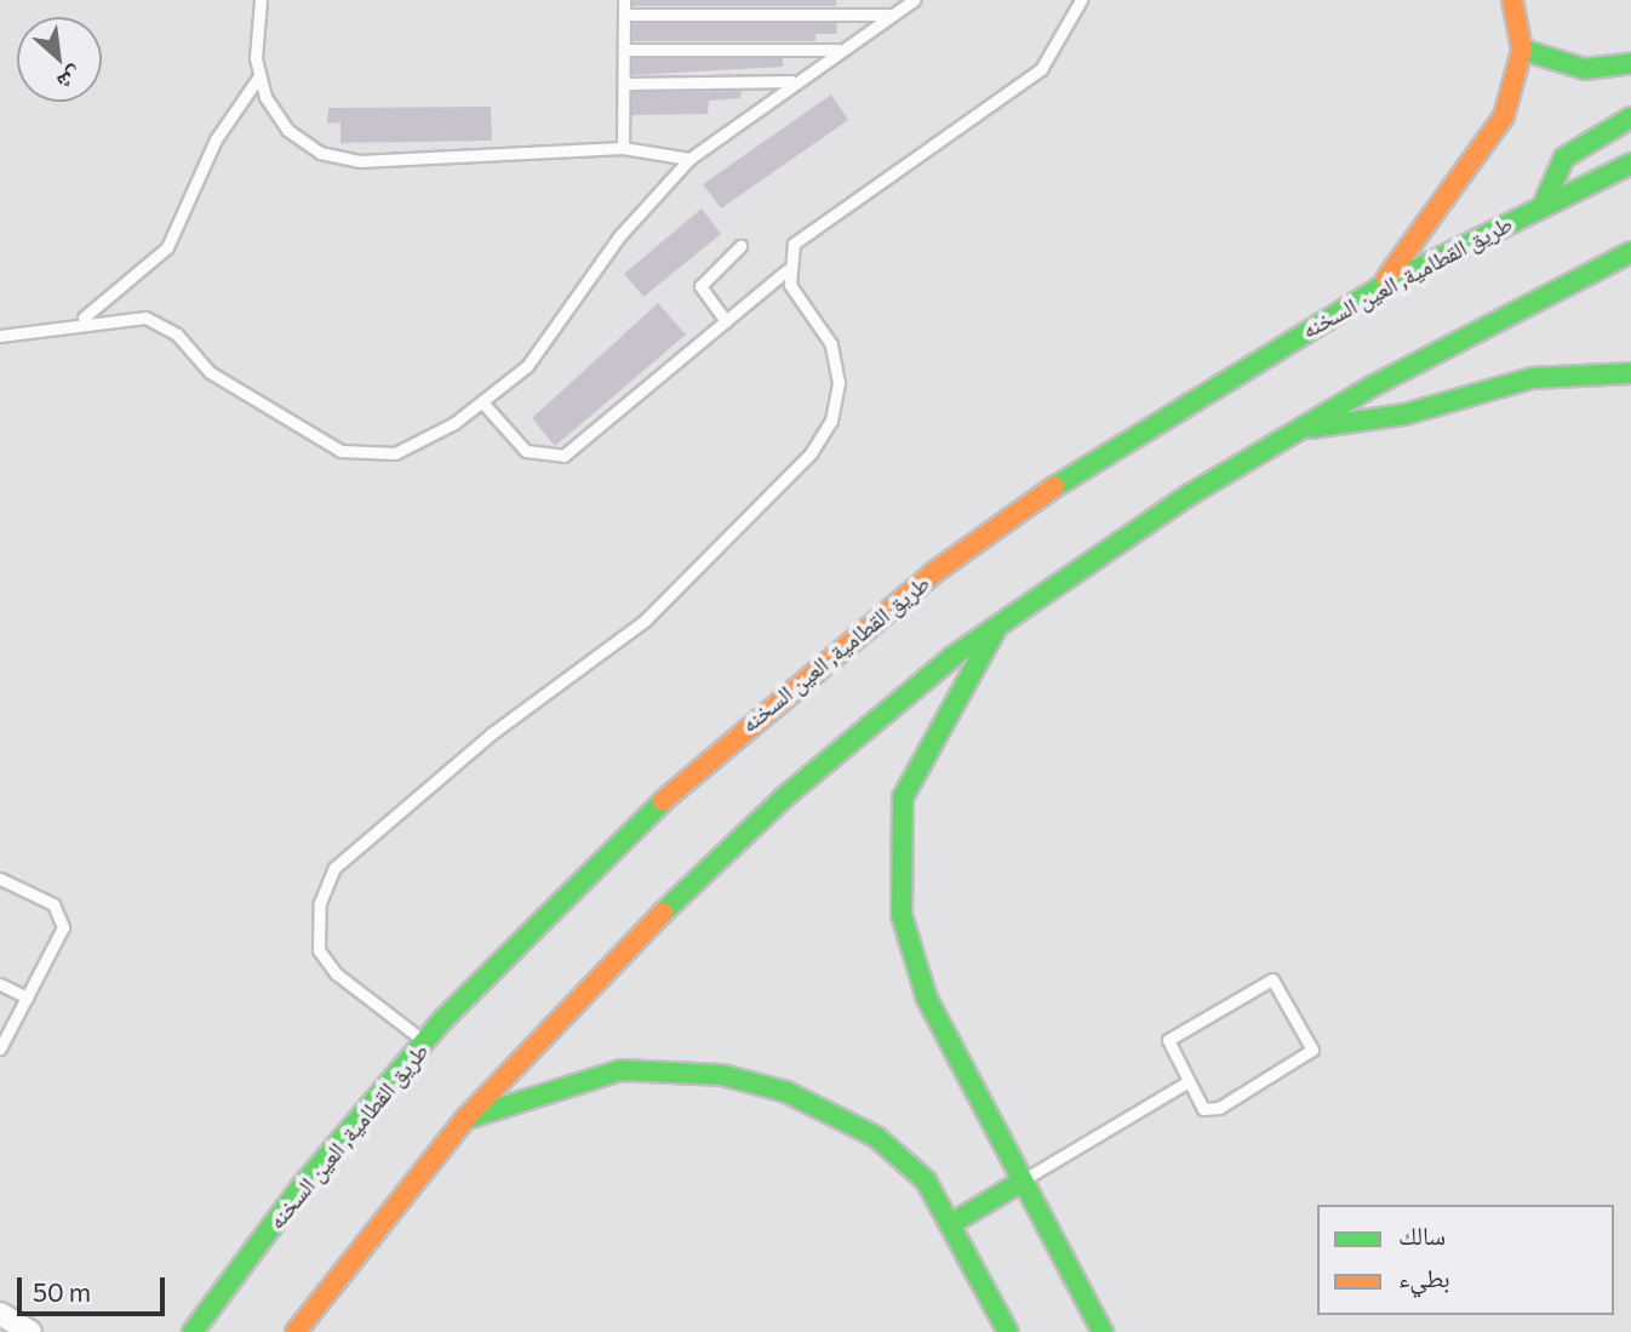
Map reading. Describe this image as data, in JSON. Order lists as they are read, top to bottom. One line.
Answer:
{"streets":{"main road":["طريق القطامية, العين السخنه"]},"legend":["سالك","بطيء"],"scale_bar":"50 m","north":"bottom right"}
